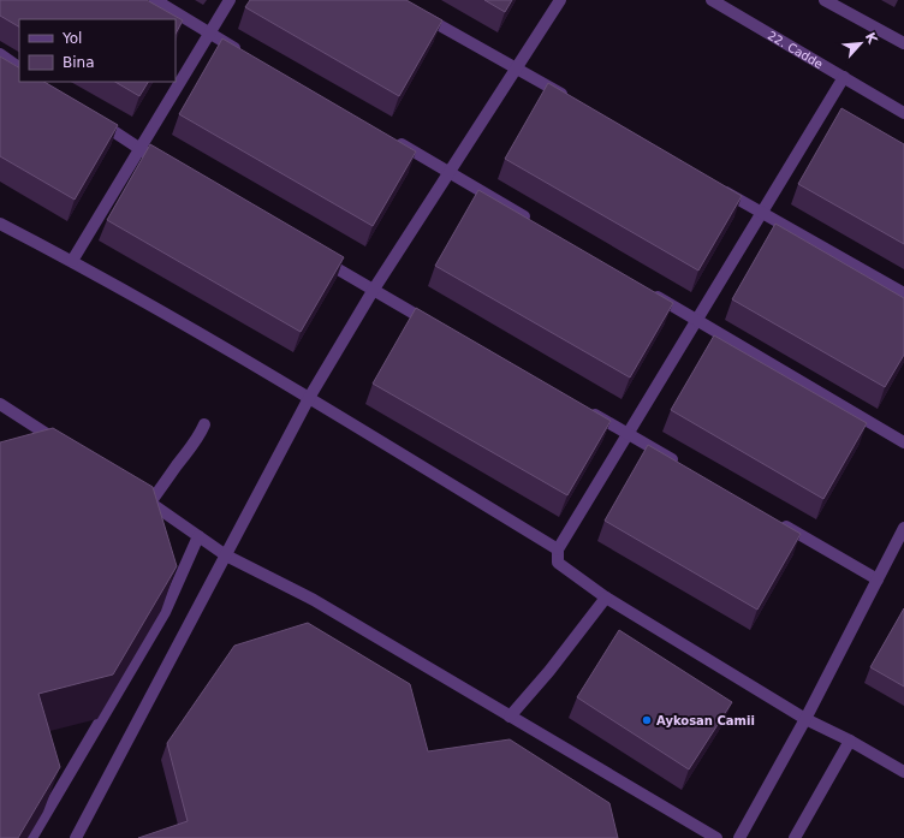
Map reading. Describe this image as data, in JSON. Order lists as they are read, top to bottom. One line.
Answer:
{"streets":{"street":["22. Cadde"]},"places":["Aykosan Camii"],"legend":["Yol","Bina"],"north":"top right"}
